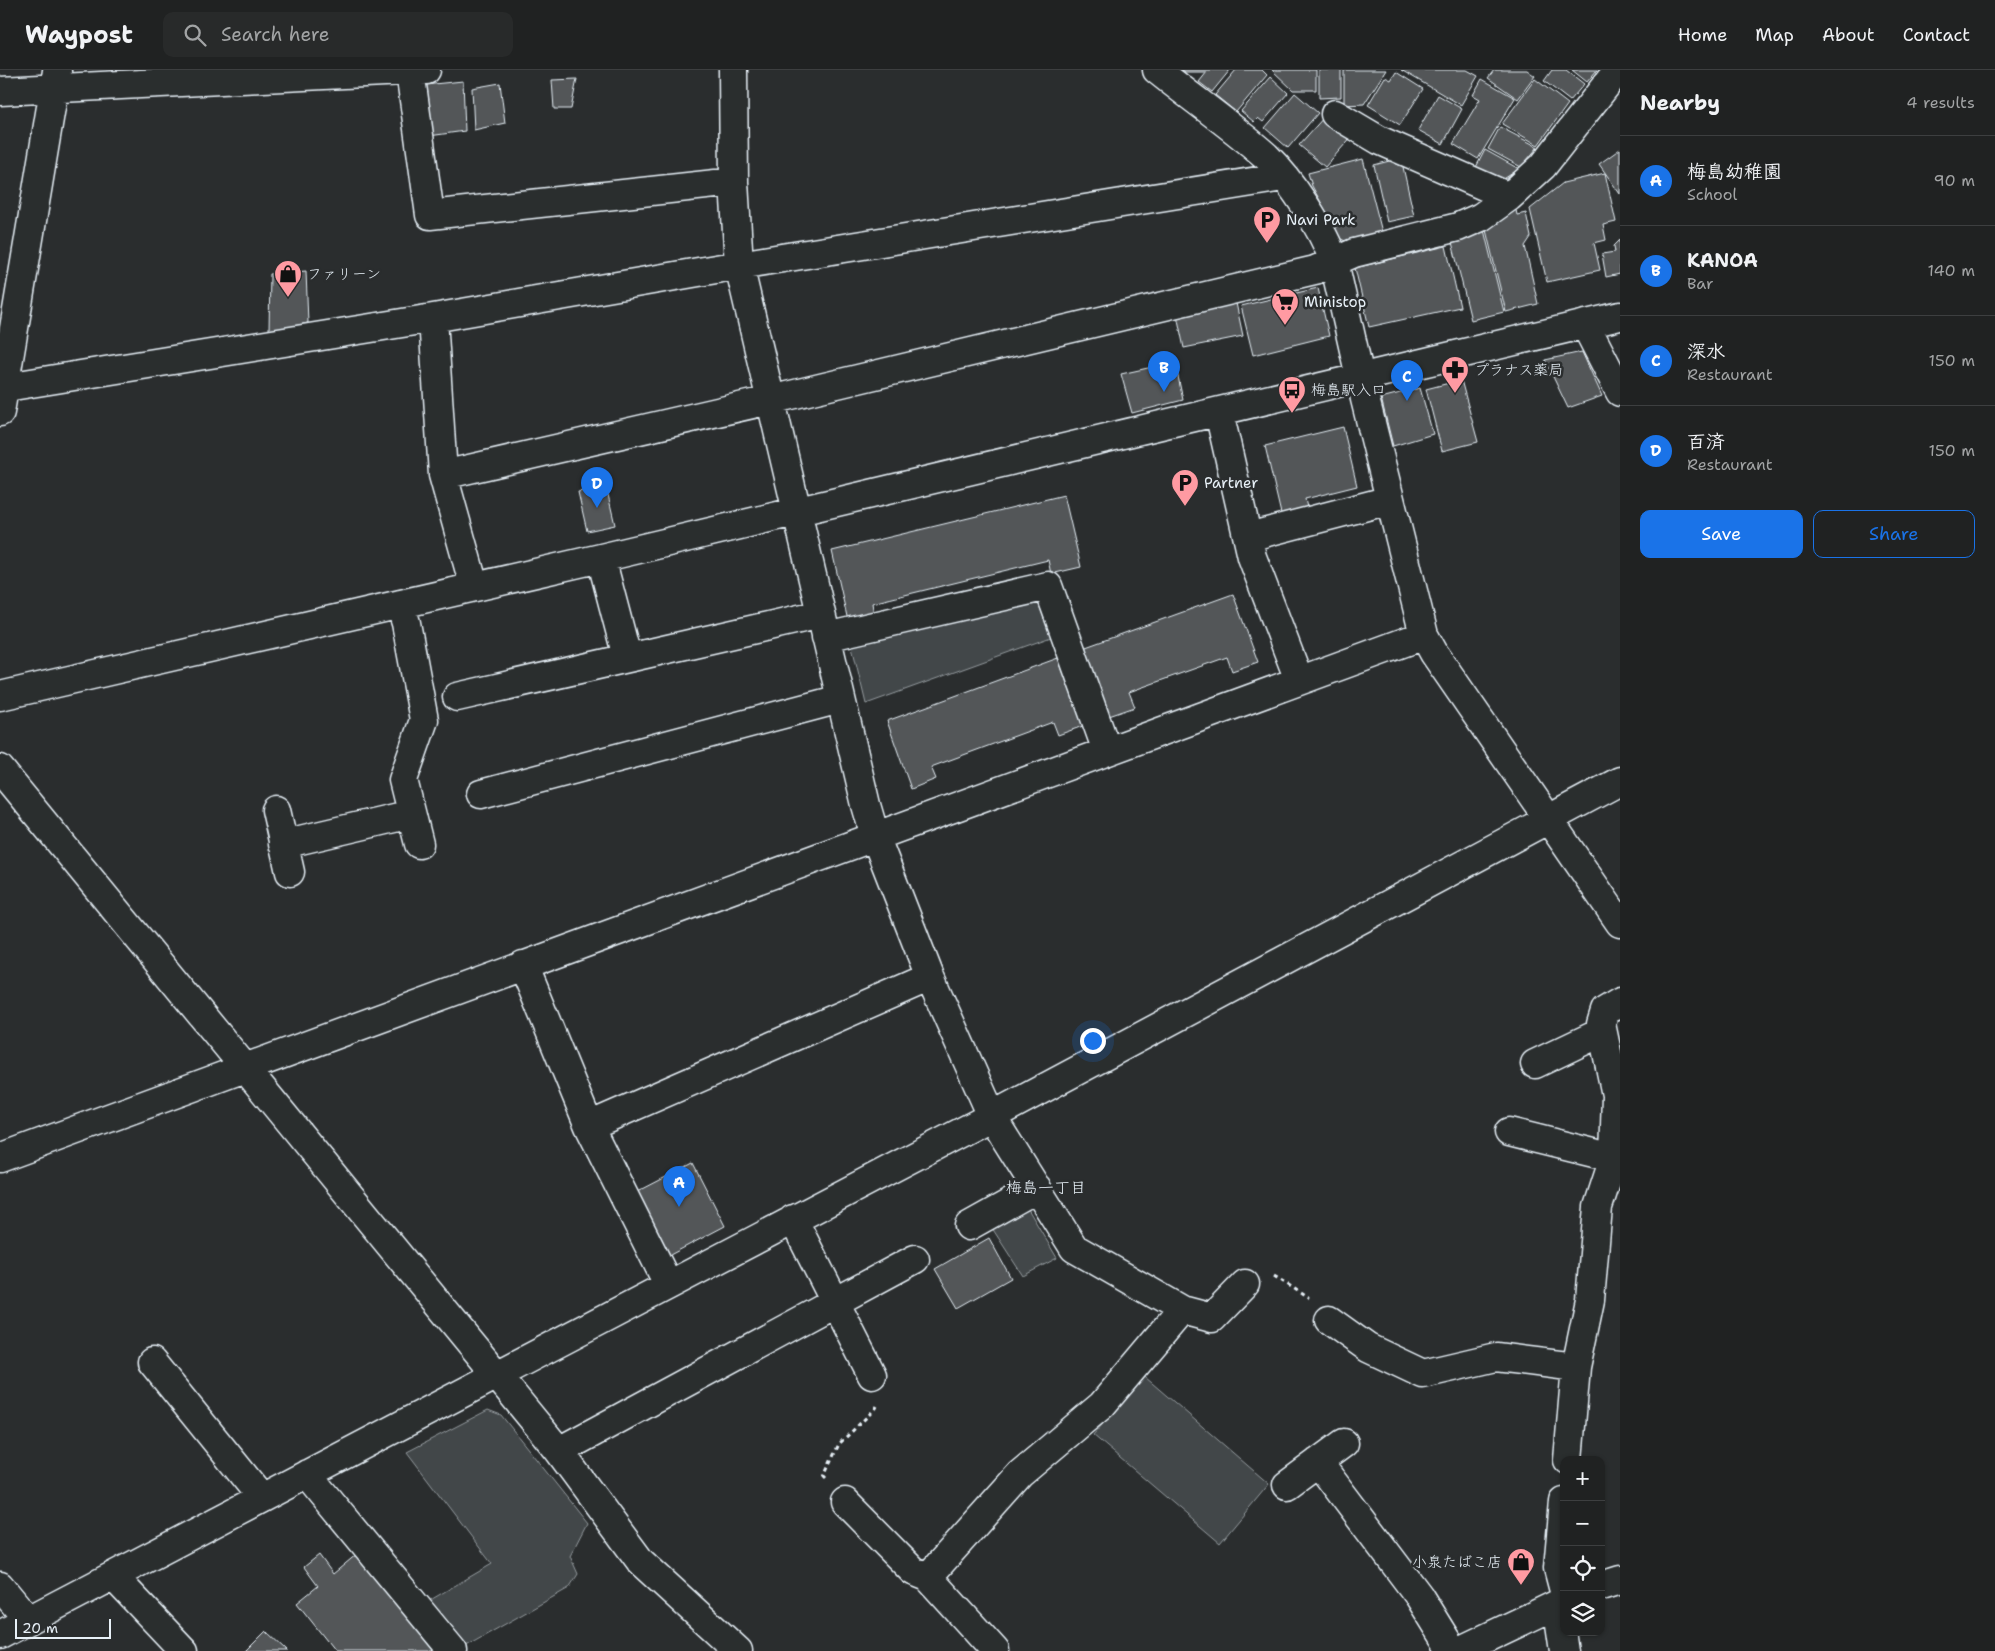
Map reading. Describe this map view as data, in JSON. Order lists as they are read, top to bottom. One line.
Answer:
{"districts":["梅島一丁目"],"places":{"parking":["Navi Park","Partner"],"shop":["ファリーン","小泉たばこ店"],"supermarket":["Ministop"],"pharmacy":["プラナス薬局"],"bus stop":["梅島駅入口"]},"scale_bar":"20 m","page":{"header":"Waypost","search":"Search here","nav":["Home","Map","About","Contact"],"heading":["Nearby","4 results"],"list":[{"mark":"A","name":"梅島幼稚園","note":"School","value":"90 m"},{"mark":"B","name":"KANOA","note":"Bar","value":"140 m"},{"mark":"C","name":"深水","note":"Restaurant","value":"150 m"},{"mark":"D","name":"百済","note":"Restaurant","value":"150 m"}],"pins":["B","C","D","A"],"buttons":["Save","Share"],"map_buttons":["+","−"],"scale":"20 m"}}
